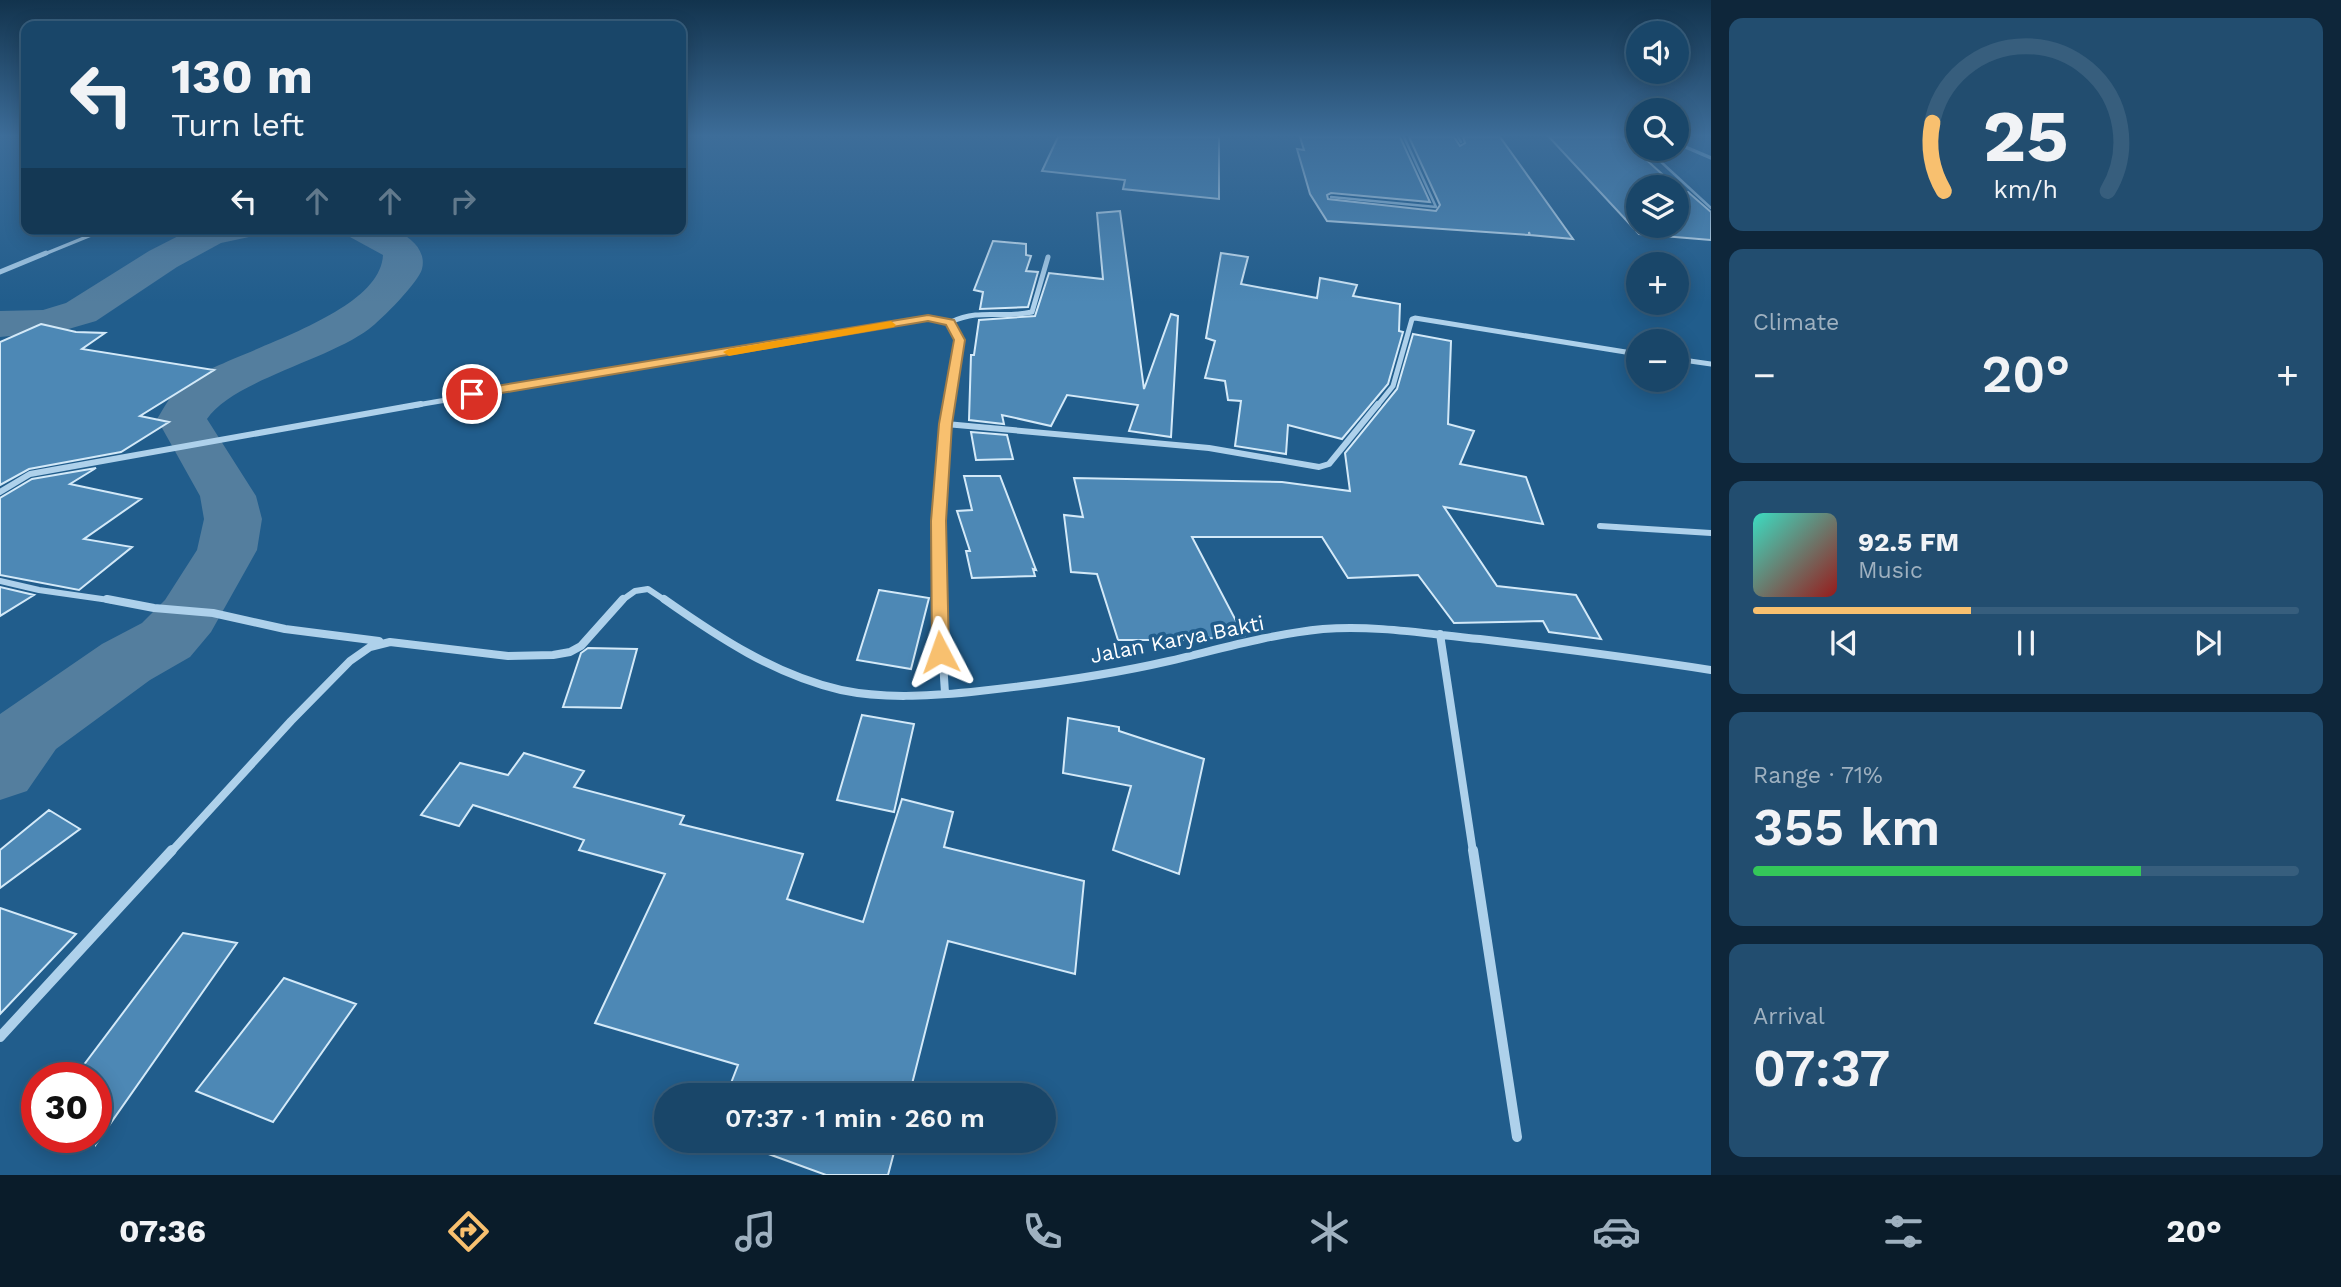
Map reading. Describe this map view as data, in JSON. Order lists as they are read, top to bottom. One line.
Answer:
{"streets":{"street":["Jalan Karya Bakti"]},"page":{"map_buttons":["+","−"],"turn":["130 m","Turn left"],"tile":["Climate",["Range · 71%","355 km"],["Arrival","07:37"]],"heat":["−","20°","+"],"song":["92.5 FM","Music"],"limit":"30","trip":"07:37 · 1 min · 260 m","tabs":["07:36","20°"],"gauge":["25","km/h"]}}
